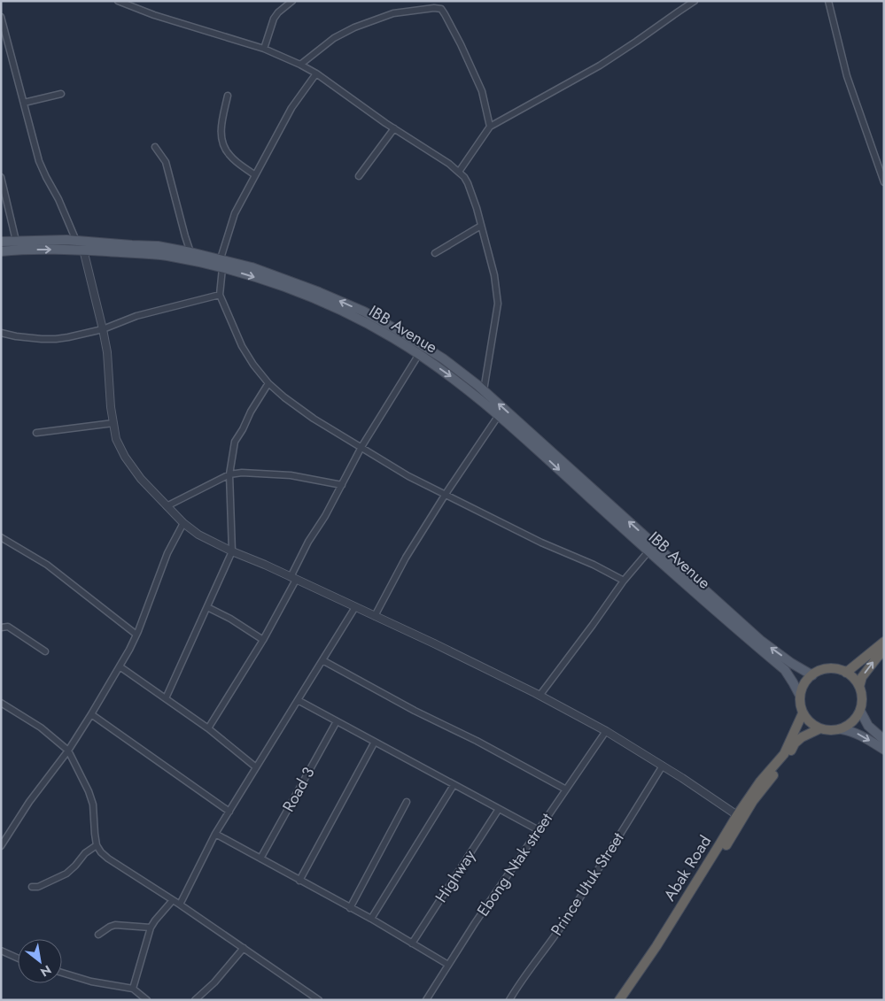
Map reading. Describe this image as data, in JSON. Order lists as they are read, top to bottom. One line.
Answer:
{"streets":{"highway":["Abak Road"],"main road":["IBB Avenue"],"street":["Road 3","Ebong Ntak street","Highway","Prince Utuk Street"]},"north":"bottom right"}
